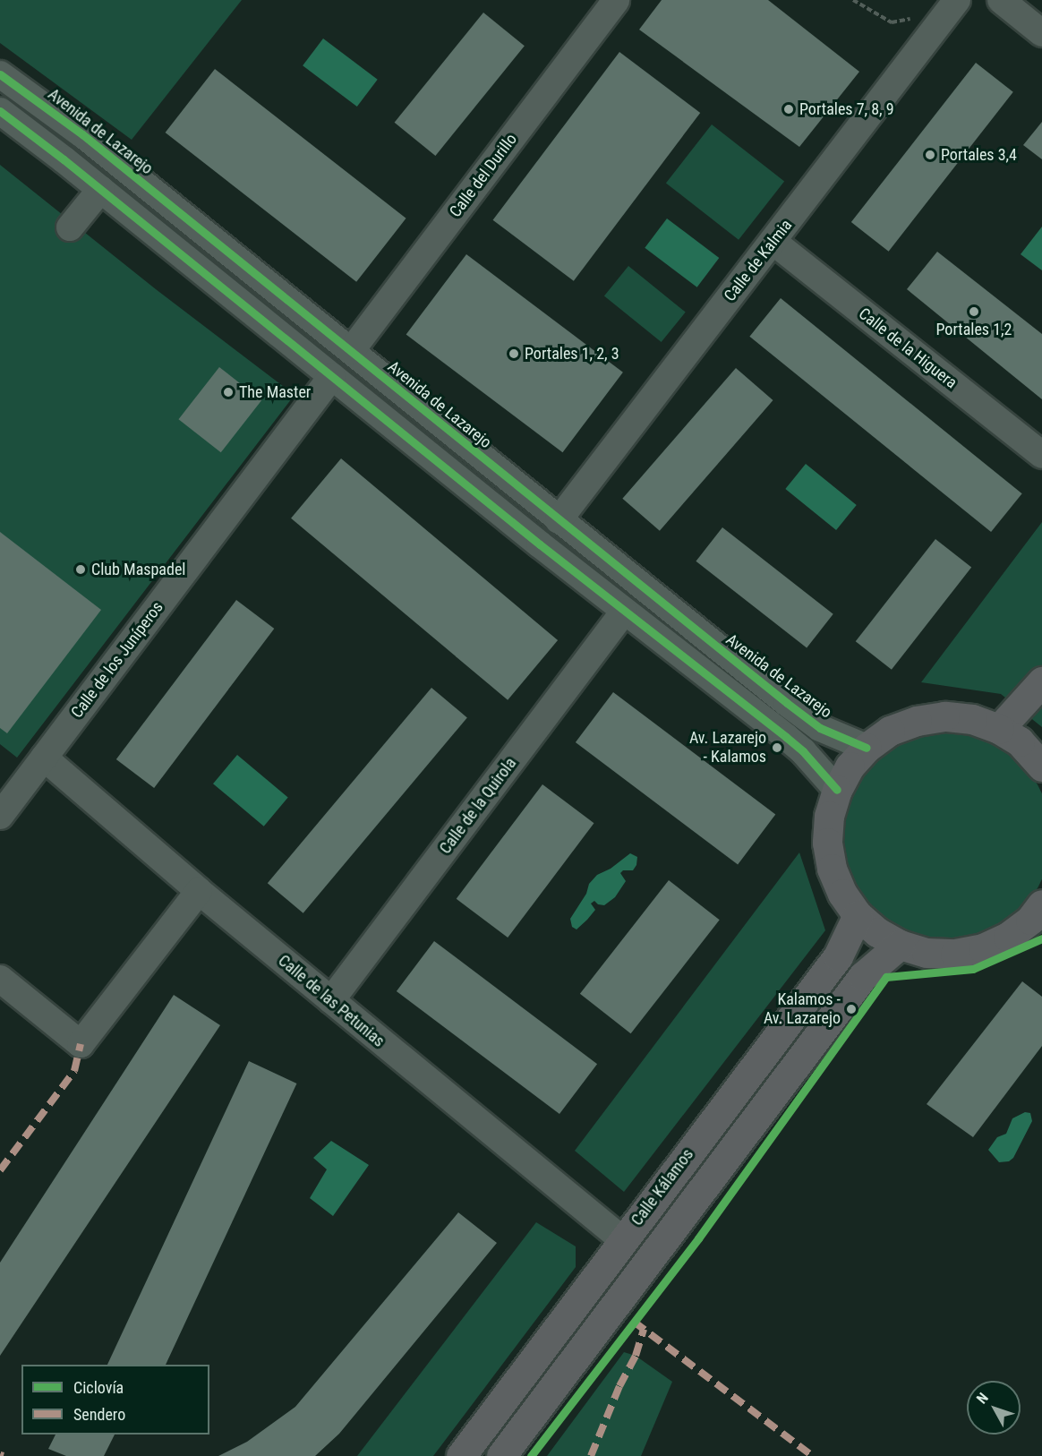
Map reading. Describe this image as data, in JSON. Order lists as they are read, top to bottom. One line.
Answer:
{"streets":{"main road":["Calle Kálamos"],"street":["Avenida de Lazarejo","Calle del Durillo","Calle de Kalmia","Calle de la Higuera","Calle de los Juníperos","Calle de la Quirola","Calle de las Petunias"]},"crossings":[["Avenida de Lazarejo","Calle del Durillo"],["Avenida de Lazarejo","Calle de Kalmia"],["Calle de Kalmia","Calle de la Higuera"],["Calle de los Juníperos","Calle de las Petunias"],["Calle de la Quirola","Calle de las Petunias"],["Calle de las Petunias","Calle Kálamos"]],"places":["Portales 7, 8, 9","Portales 3,4","Portales 1,2","Portales 1, 2, 3","The Master","Club Maspadel","Av. Lazarejo - Kalamos","Kalamos - Av. Lazarejo"],"legend":["Ciclovía","Sendero"],"north":"top left"}
